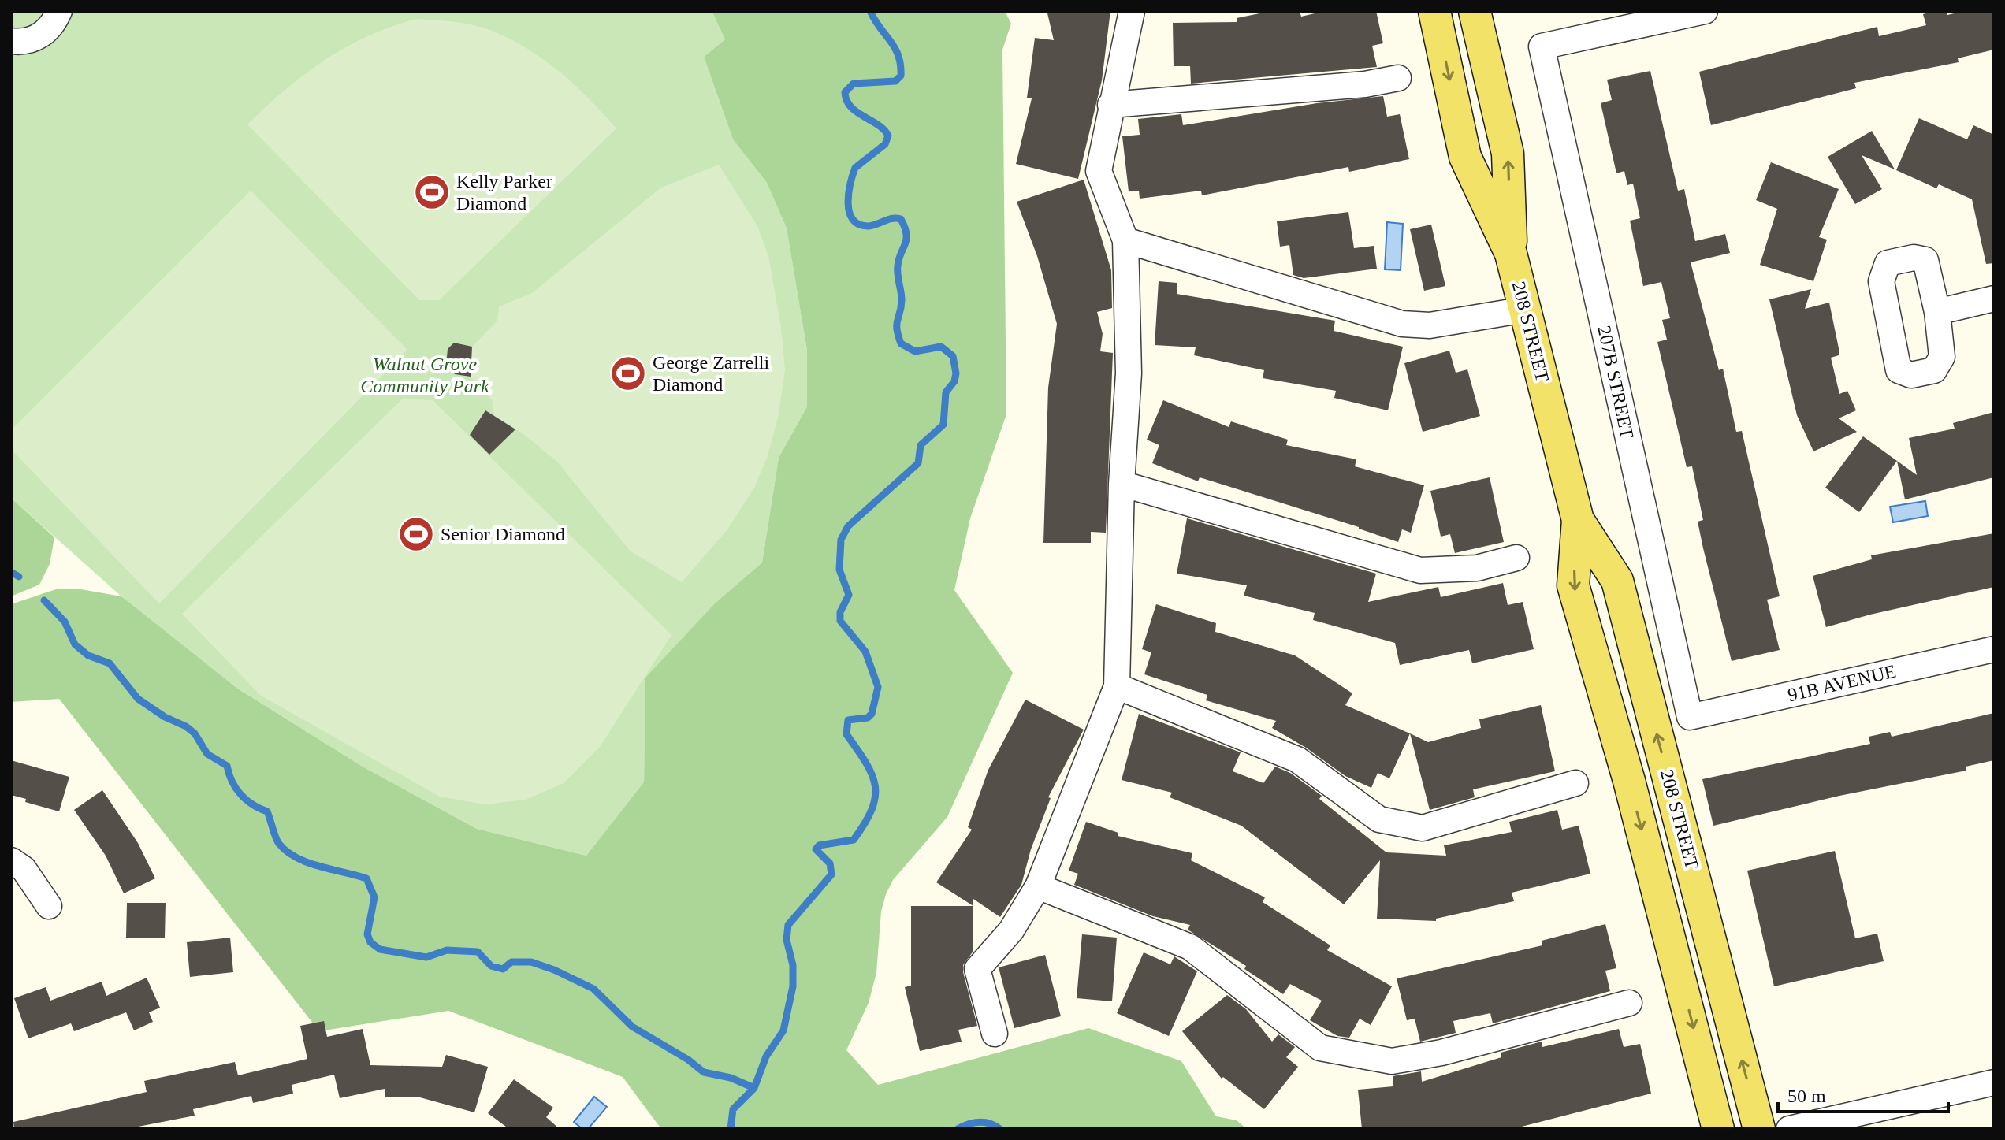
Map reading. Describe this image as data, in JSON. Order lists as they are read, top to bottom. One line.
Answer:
{"streets":{"main road":["208 STREET"],"street":["207B STREET","91B AVENUE"]},"crossings":[["207B STREET","91B AVENUE"]],"parks":["Walnut Grove Community Park"],"places":{"sports":["Kelly Parker Diamond","George Zarrelli Diamond","Senior Diamond"]},"scale_bar":"50 m"}
